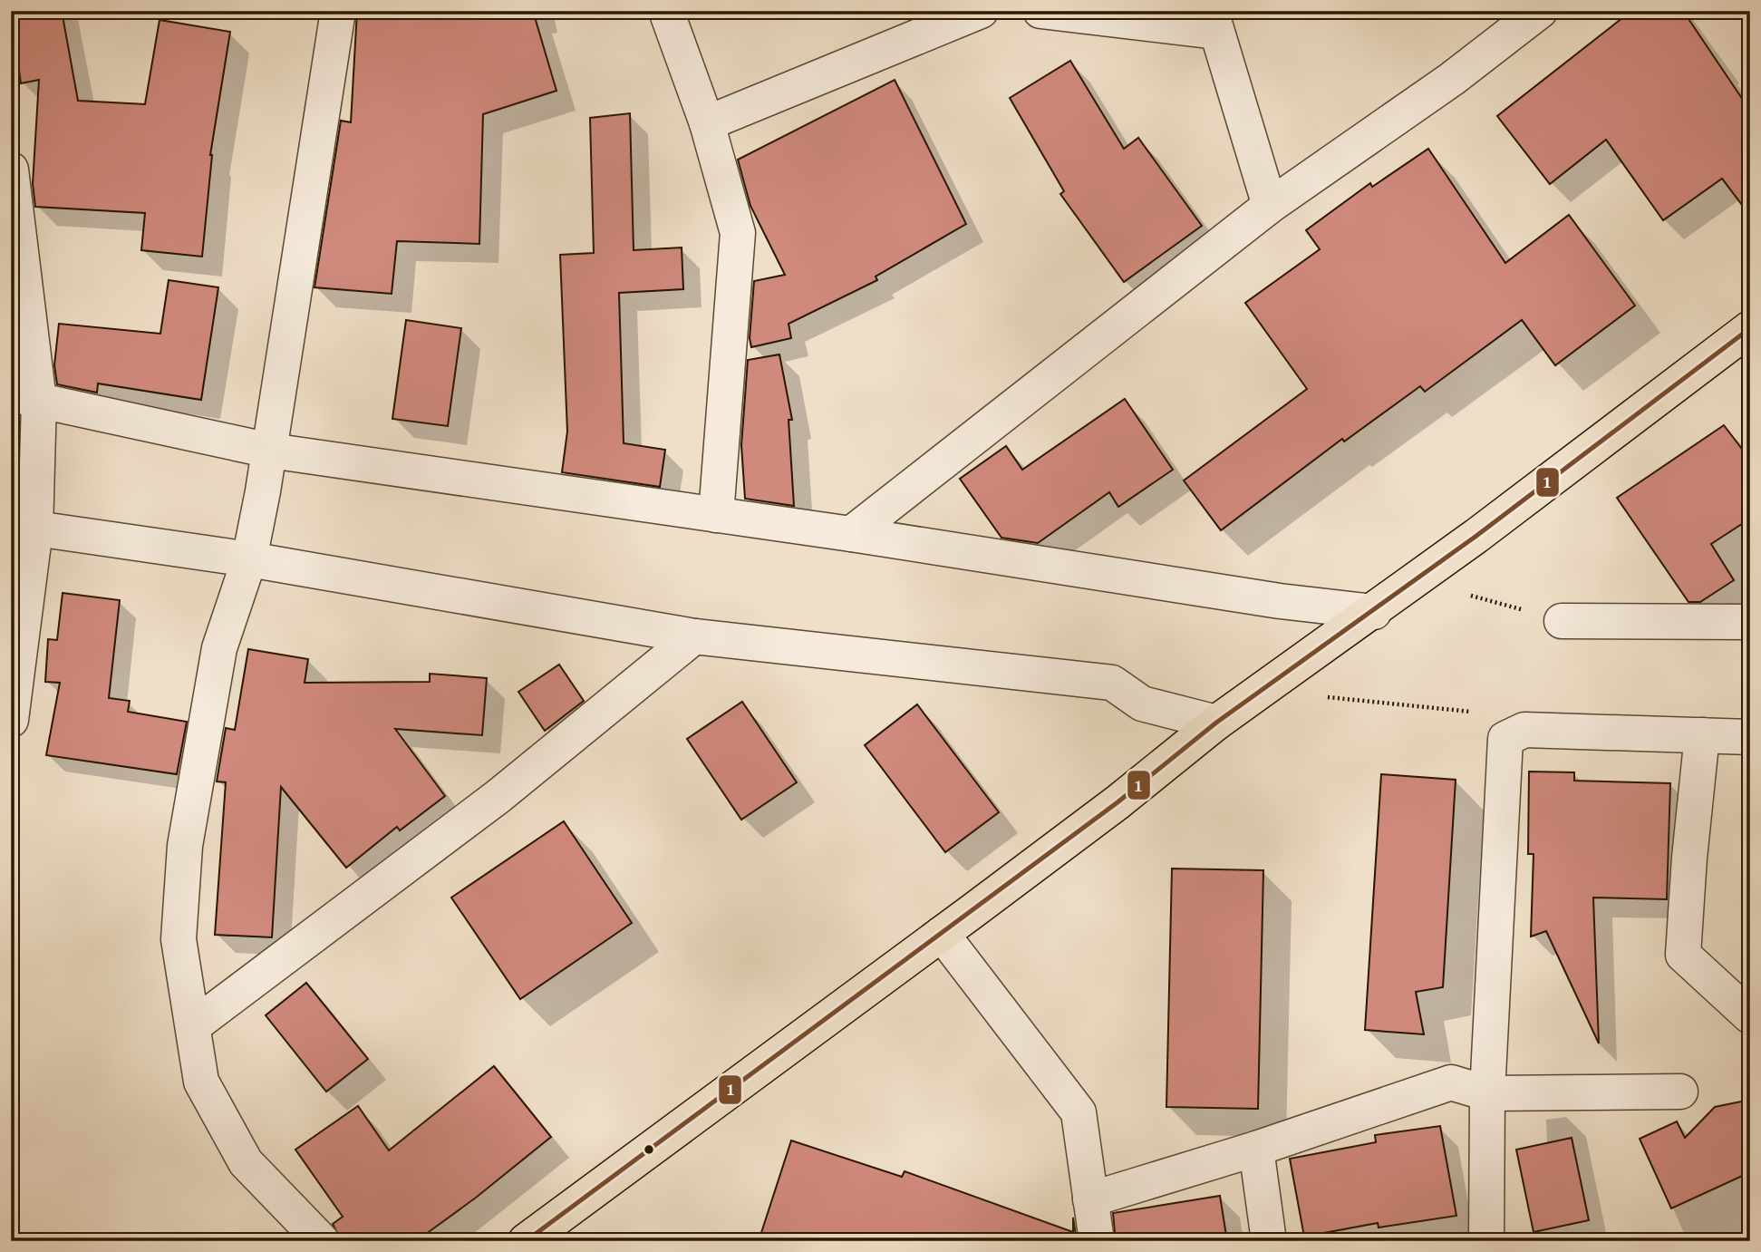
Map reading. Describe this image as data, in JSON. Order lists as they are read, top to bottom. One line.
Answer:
{"lines":["transit line 1"]}
